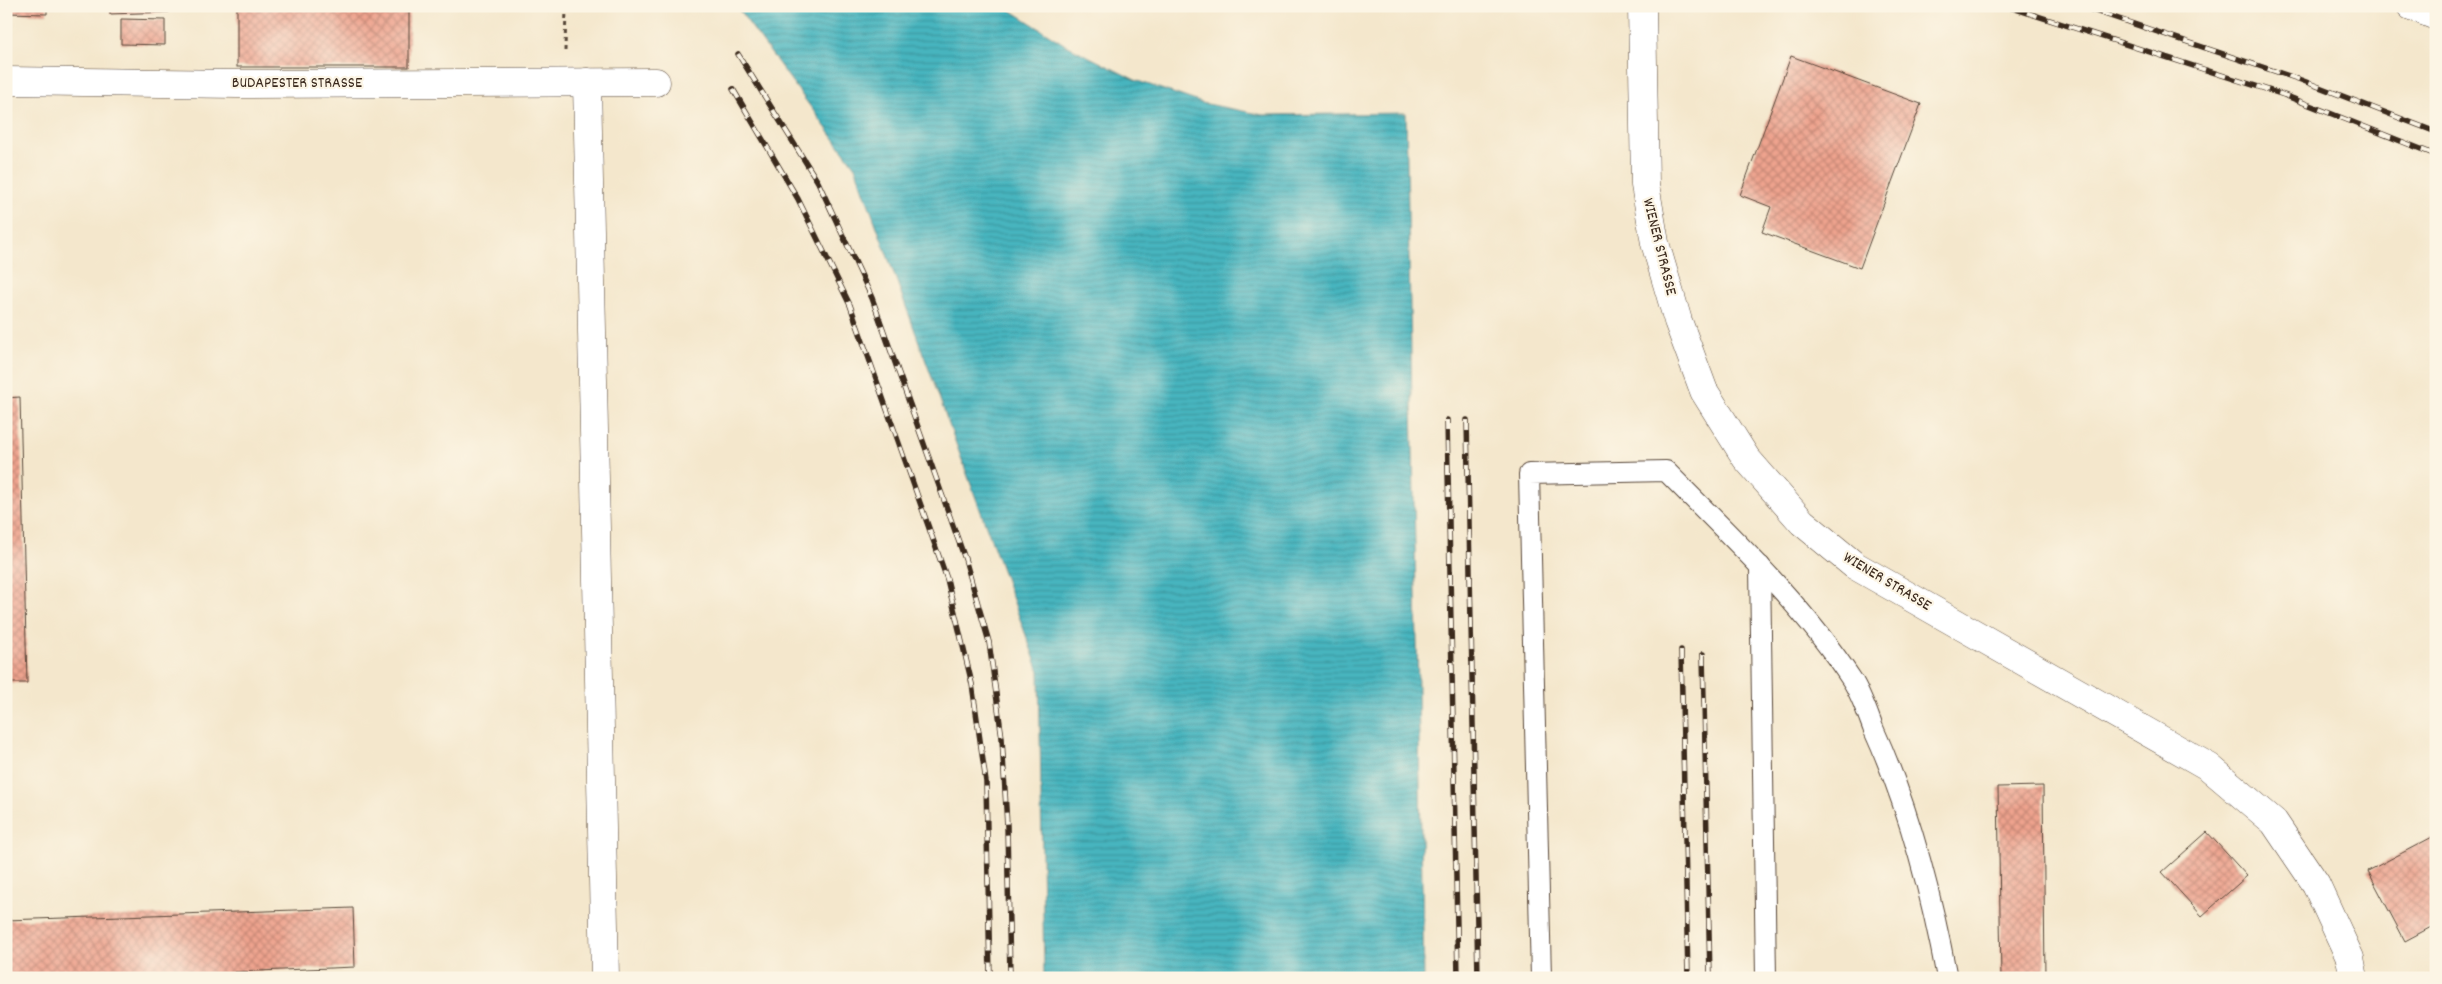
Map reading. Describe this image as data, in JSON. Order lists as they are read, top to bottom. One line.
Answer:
{"streets":{"street":["BUDAPESTER STRASSE","WIENER STRASSE"]}}
